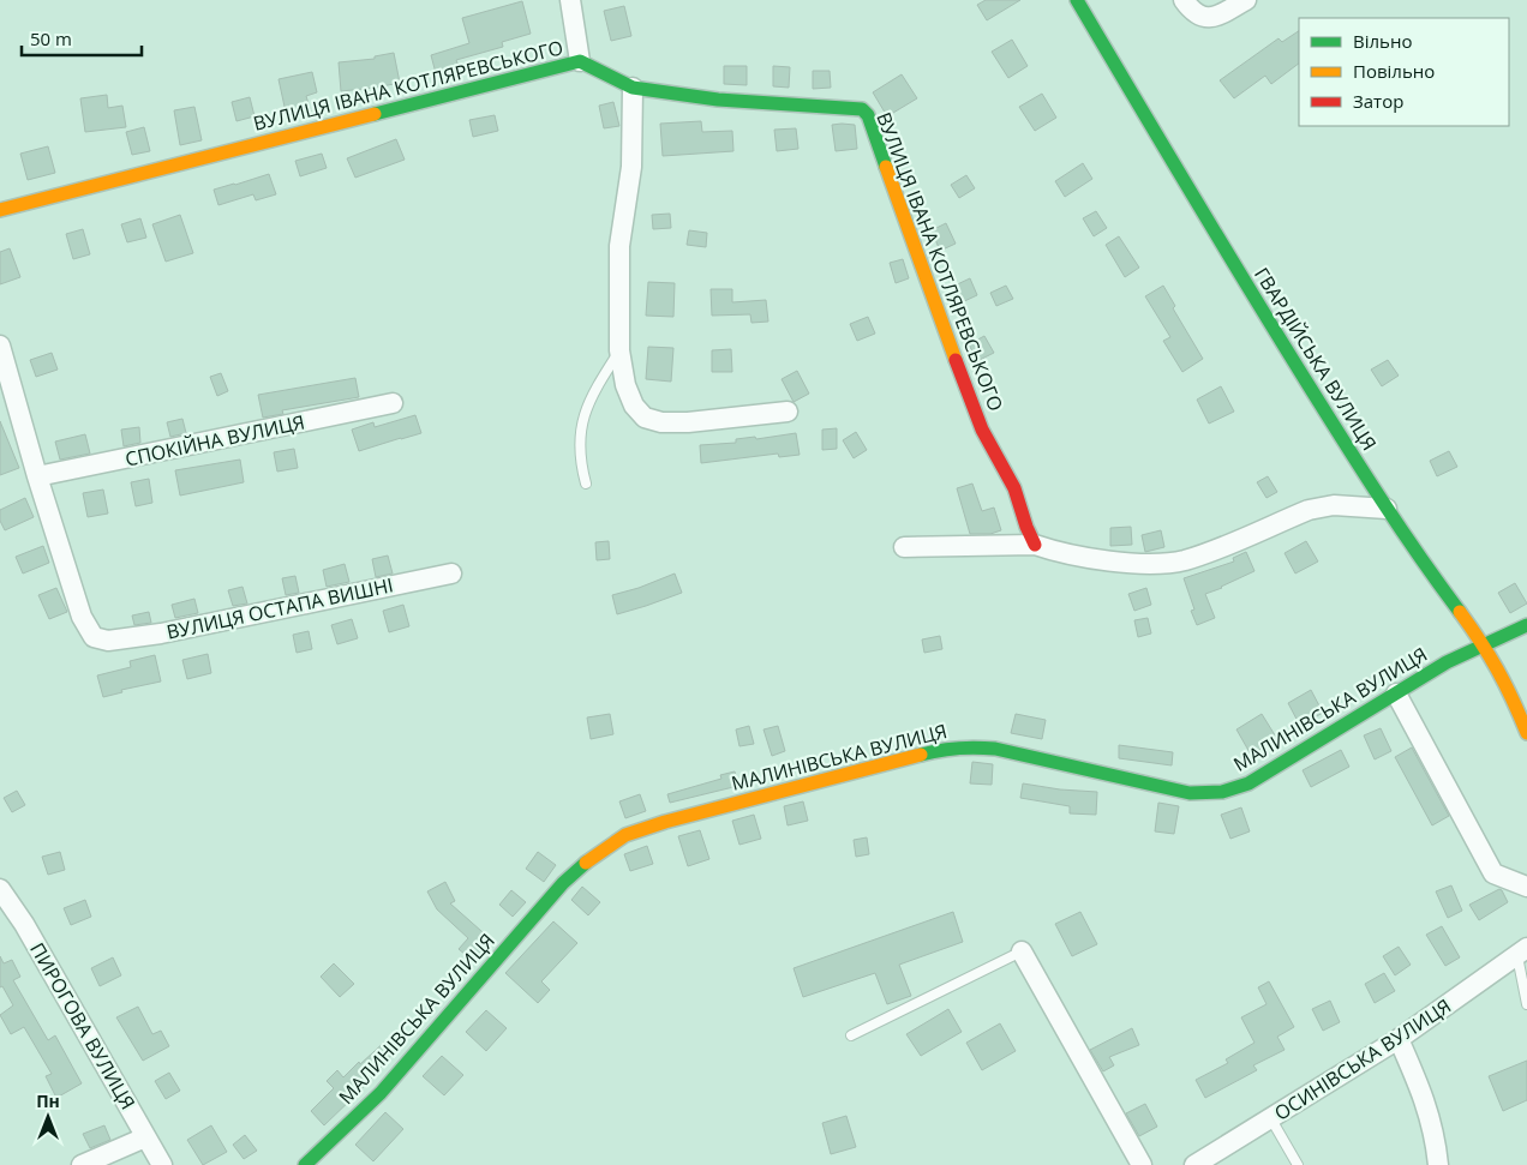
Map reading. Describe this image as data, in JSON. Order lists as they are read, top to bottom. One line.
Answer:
{"streets":{"street":["ВУЛИЦЯ ІВАНА КОТЛЯРЕВСЬКОГО","ГВАРДІЙСЬКА ВУЛИЦЯ","СПОКІЙНА ВУЛИЦЯ","ВУЛИЦЯ ОСТАПА ВИШНІ","МАЛИНІВСЬКА ВУЛИЦЯ","ПИРОГОВА ВУЛИЦЯ","ОСИНІВСЬКА ВУЛИЦЯ"]},"crossings":[["ГВАРДІЙСЬКА ВУЛИЦЯ","МАЛИНІВСЬКА ВУЛИЦЯ"],["СПОКІЙНА ВУЛИЦЯ","ВУЛИЦЯ ОСТАПА ВИШНІ"]],"legend":["Вільно","Повільно","Затор"],"scale_bar":"50 m","north":"top"}
